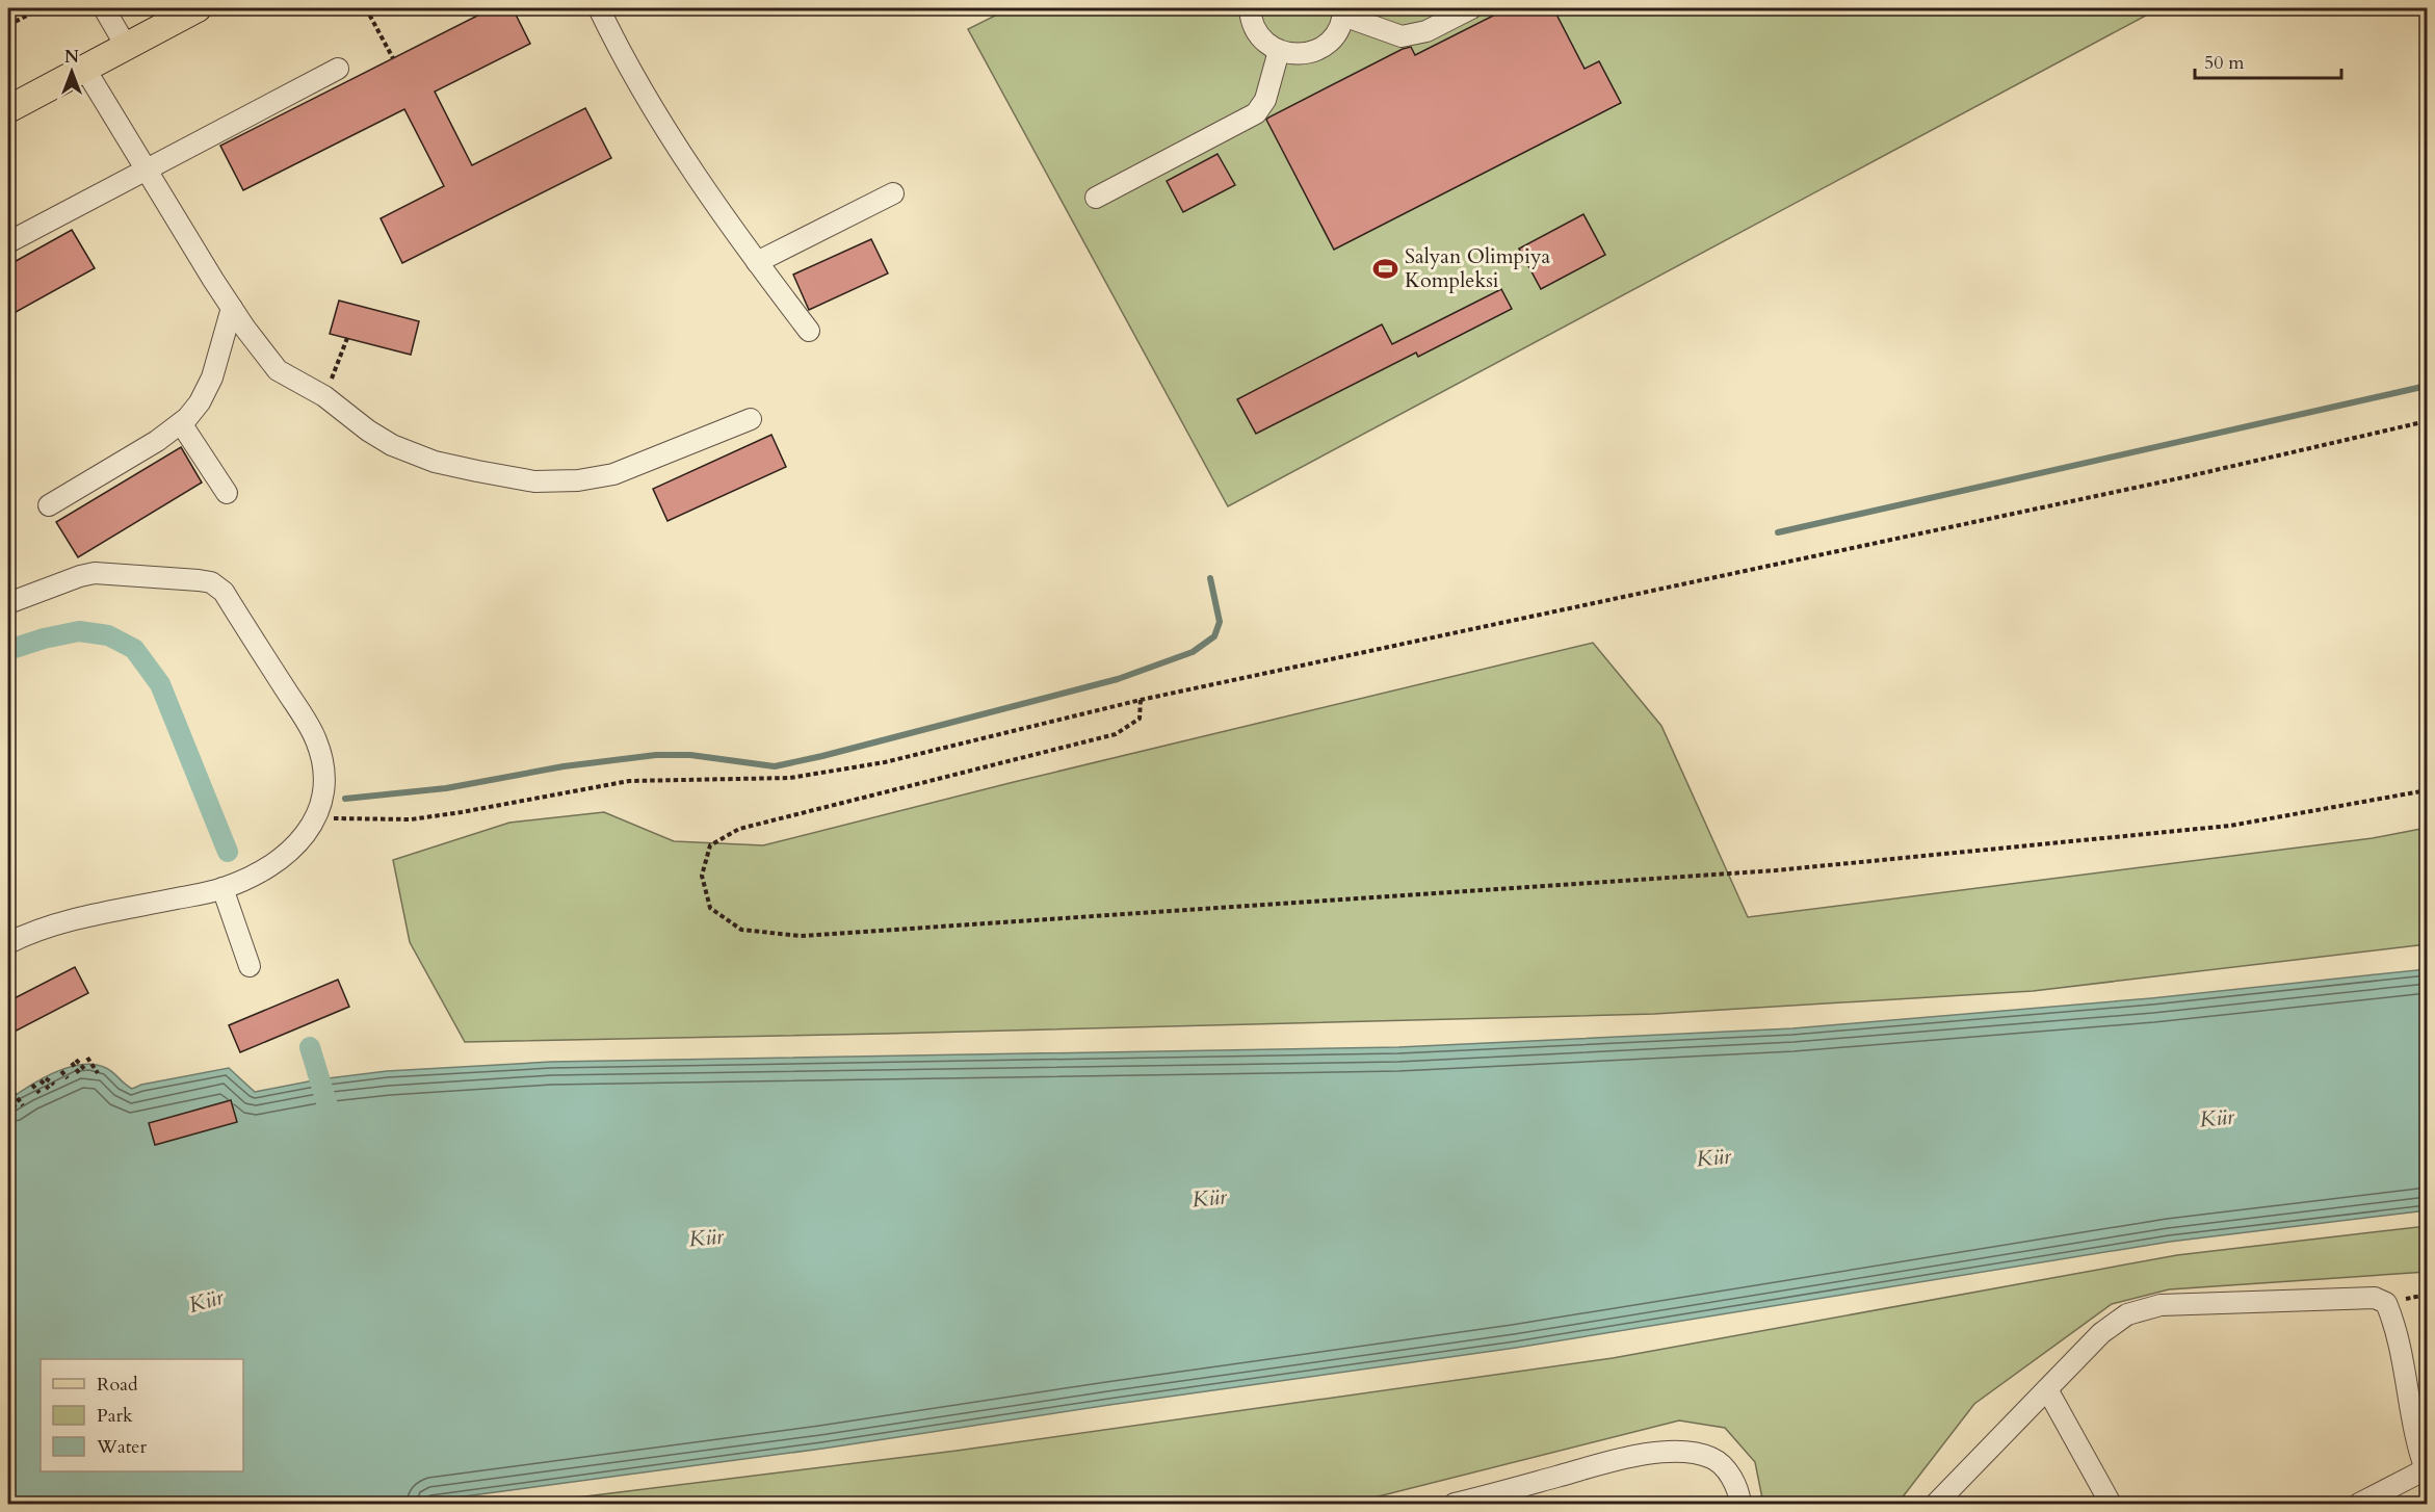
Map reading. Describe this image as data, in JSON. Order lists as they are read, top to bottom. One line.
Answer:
{"water":["Kür"],"places":{"sports":["Salyan Olimpiya Kompleksi"]},"legend":["Road","Park","Water"],"scale_bar":"50 m","north":"top"}
